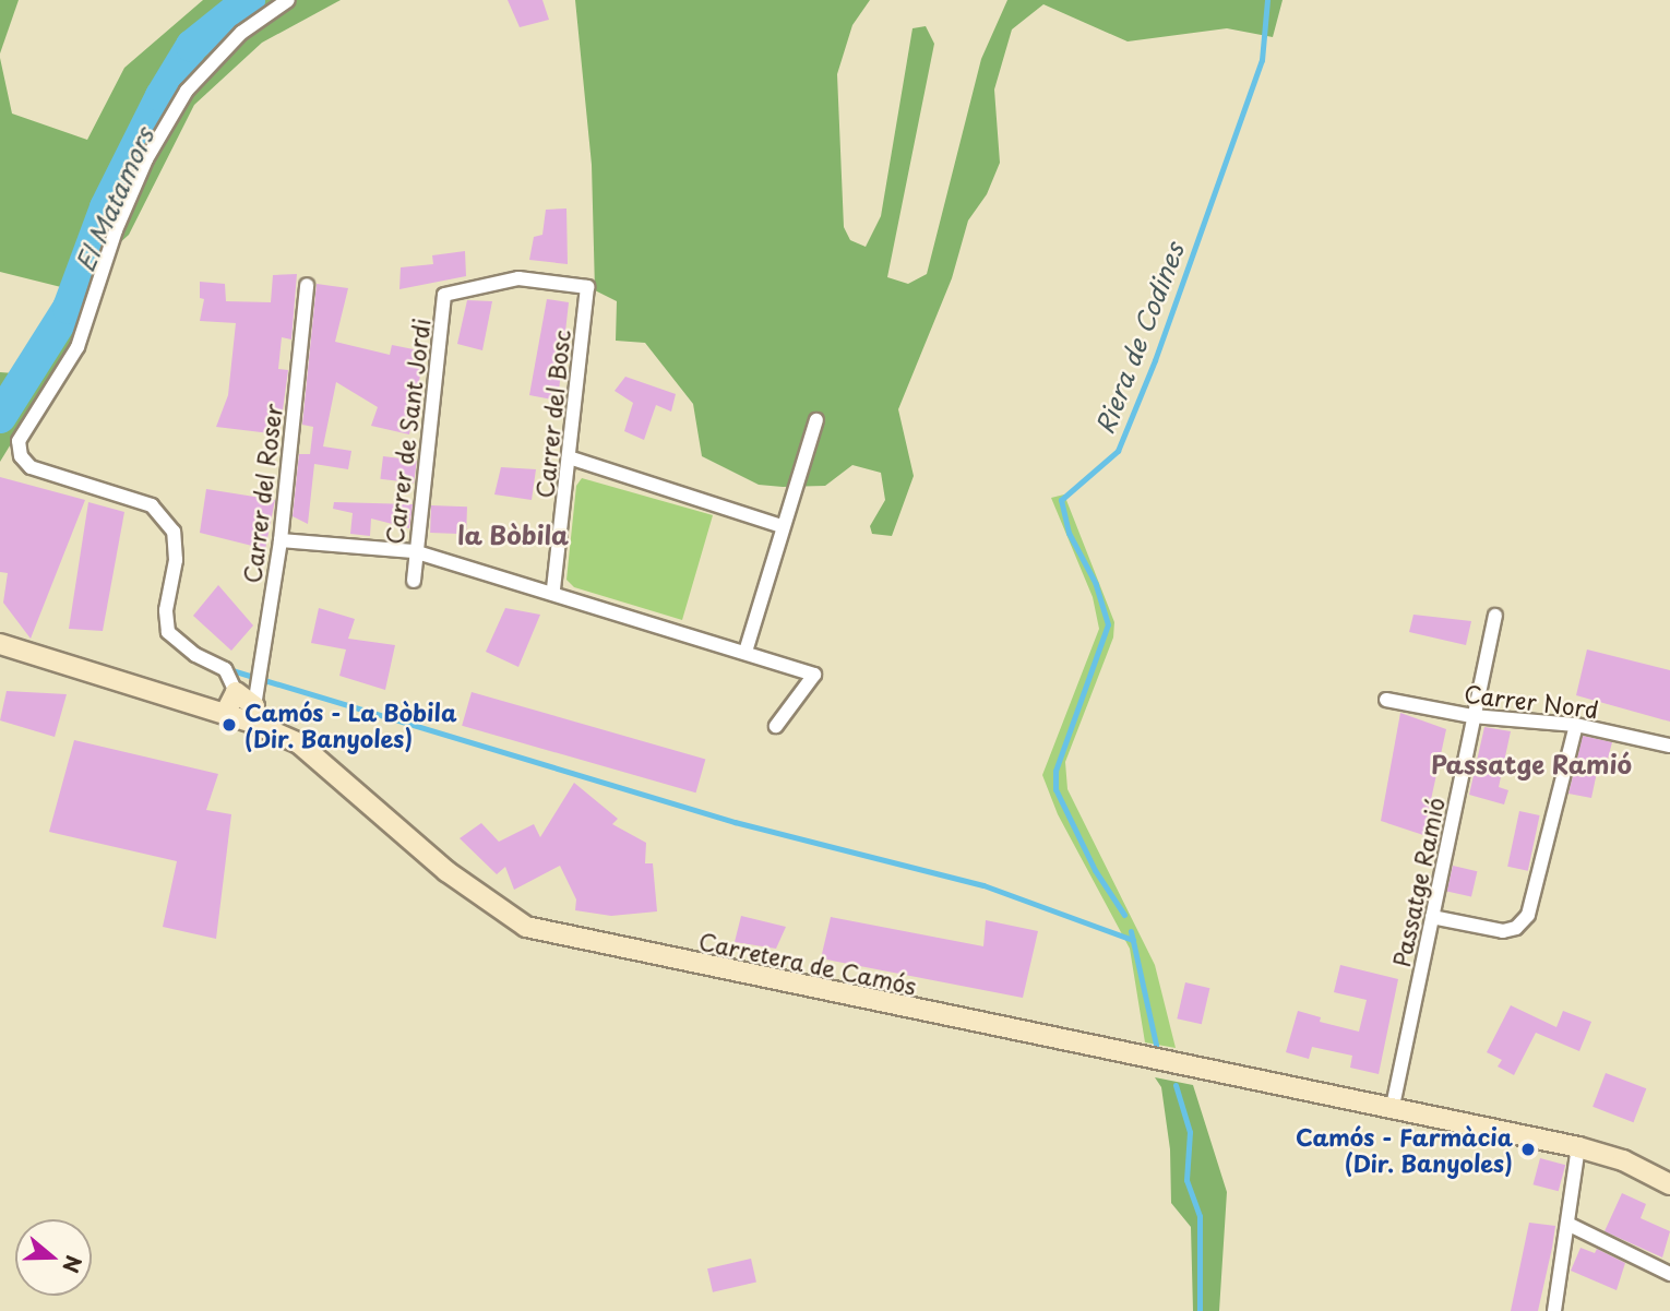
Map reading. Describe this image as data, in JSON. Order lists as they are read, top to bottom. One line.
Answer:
{"streets":{"street":["Carrer del Bosc","Carrer de Sant Jordi","Carrer del Roser","Carrer Nord","Passatge Ramió","Carretera de Camós"]},"crossings":[["Carrer del Bosc","Carrer de Sant Jordi"],["Carrer del Roser","Carretera de Camós"],["Carrer Nord","Passatge Ramió"],["Passatge Ramió","Carretera de Camós"]],"districts":["la Bòbila","Passatge Ramió"],"water":["El Matamors","Riera de Codines"],"places":["Camós - La Bòbila (Dir. Banyoles)","Camós - Farmàcia (Dir. Banyoles)"],"north":"right"}
